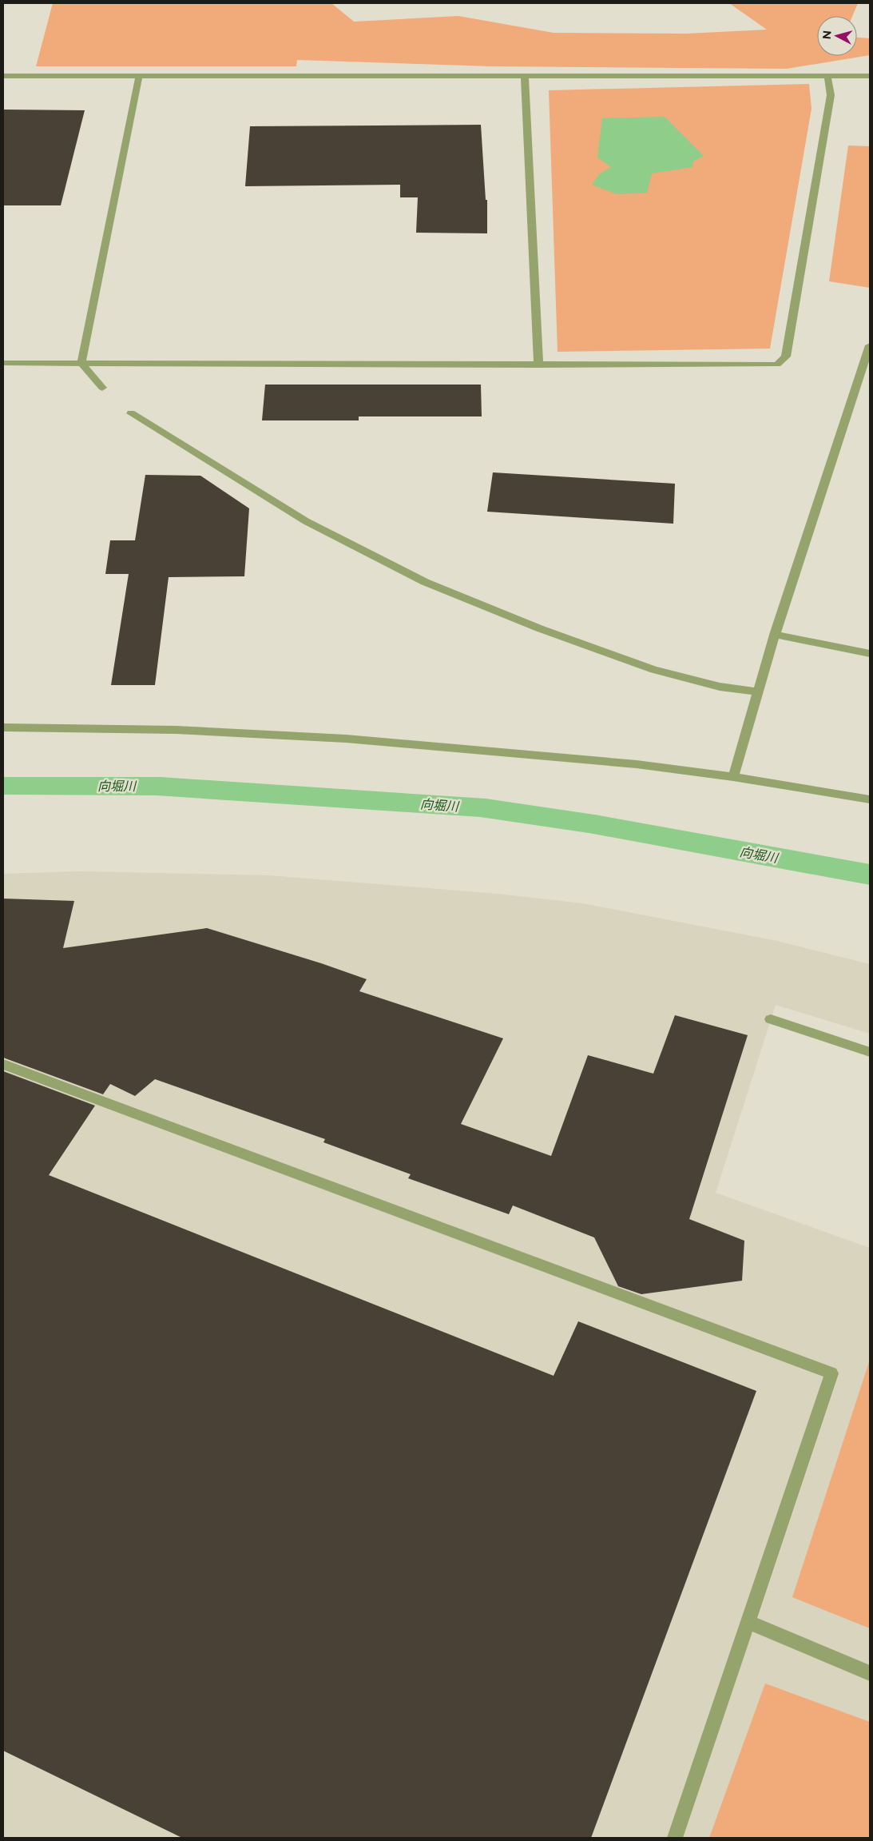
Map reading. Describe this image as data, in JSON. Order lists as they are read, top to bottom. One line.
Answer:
{"water":["向堀川"],"north":"left"}
